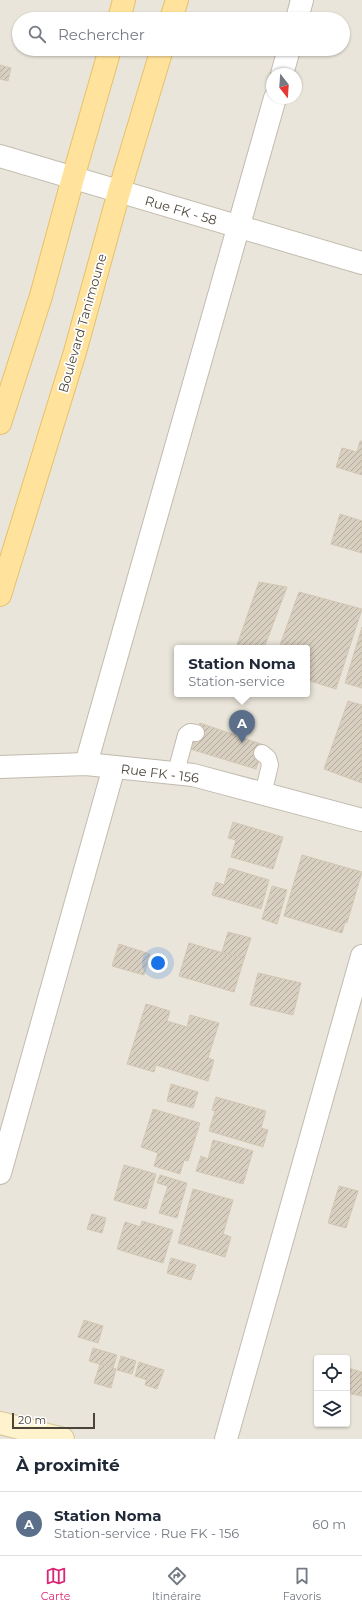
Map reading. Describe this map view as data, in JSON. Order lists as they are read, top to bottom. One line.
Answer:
{"streets":{"main road":["Boulevard Tanimoune"],"street":["Rue FK - 58","Rue FK - 156"]},"crossings":[["Rue FK - 58","Boulevard Tanimoune"]],"scale_bar":"20 m","north":"bottom","page":{"search":"Rechercher","popup":["Station Noma","Station-service"],"pins":"A","scale":"20 m","heading":"À proximité","list":[{"mark":"A","name":"Station Noma","note":"Station-service · Rue FK - 156","value":"60 m"}],"nav":["Carte","Itinéraire","Favoris"]}}
